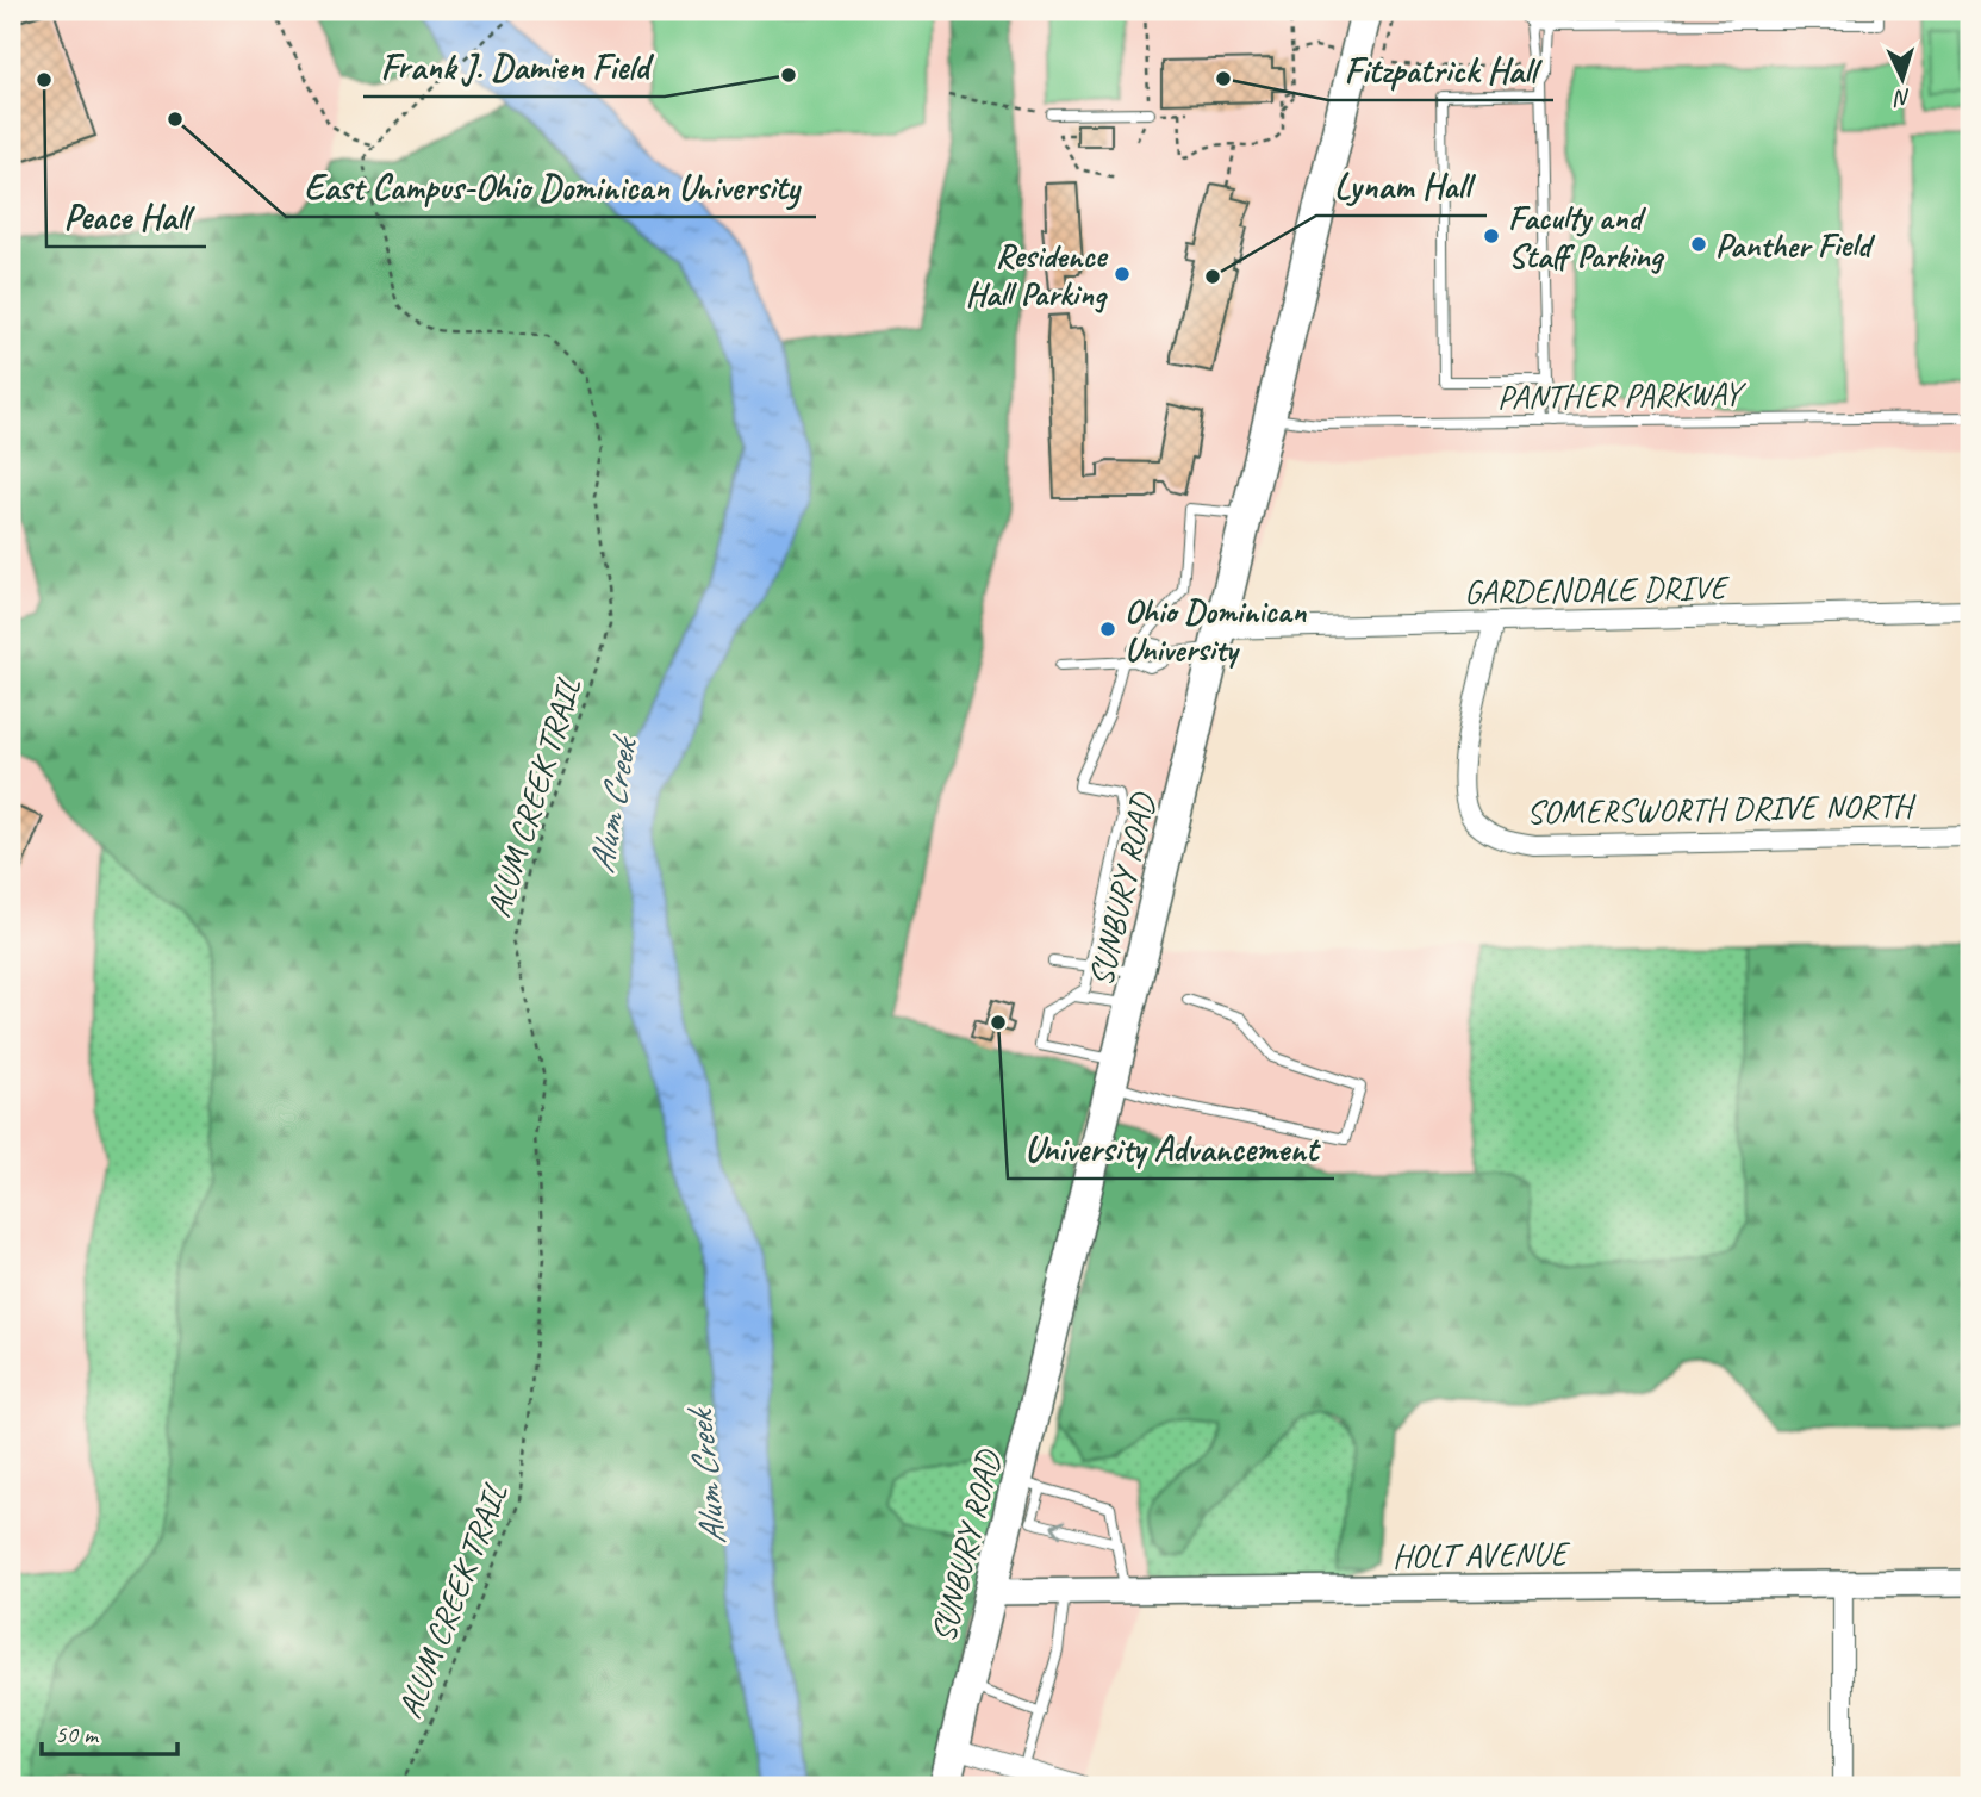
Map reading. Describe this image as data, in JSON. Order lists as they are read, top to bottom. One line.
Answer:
{"streets":{"main road":["SUNBURY ROAD"],"street":["GARDENDALE DRIVE","SOMERSWORTH DRIVE NORTH","HOLT AVENUE"],"lane":["PANTHER PARKWAY"],"path":["ALUM CREEK TRAIL"]},"crossings":[["PANTHER PARKWAY","SUNBURY ROAD"],["GARDENDALE DRIVE","SOMERSWORTH DRIVE NORTH"],["GARDENDALE DRIVE","SUNBURY ROAD"],["SUNBURY ROAD","HOLT AVENUE"]],"water":["Alum Creek"],"places":["Frank J. Damien Field","Fitzpatrick Hall","Peace Hall","East Campus-Ohio Dominican University","Faculty and Staff Parking","Panther Field","Residence Hall Parking","Lynam Hall","Ohio Dominican University","University Advancement"],"scale_bar":"50 m","north":"bottom"}
